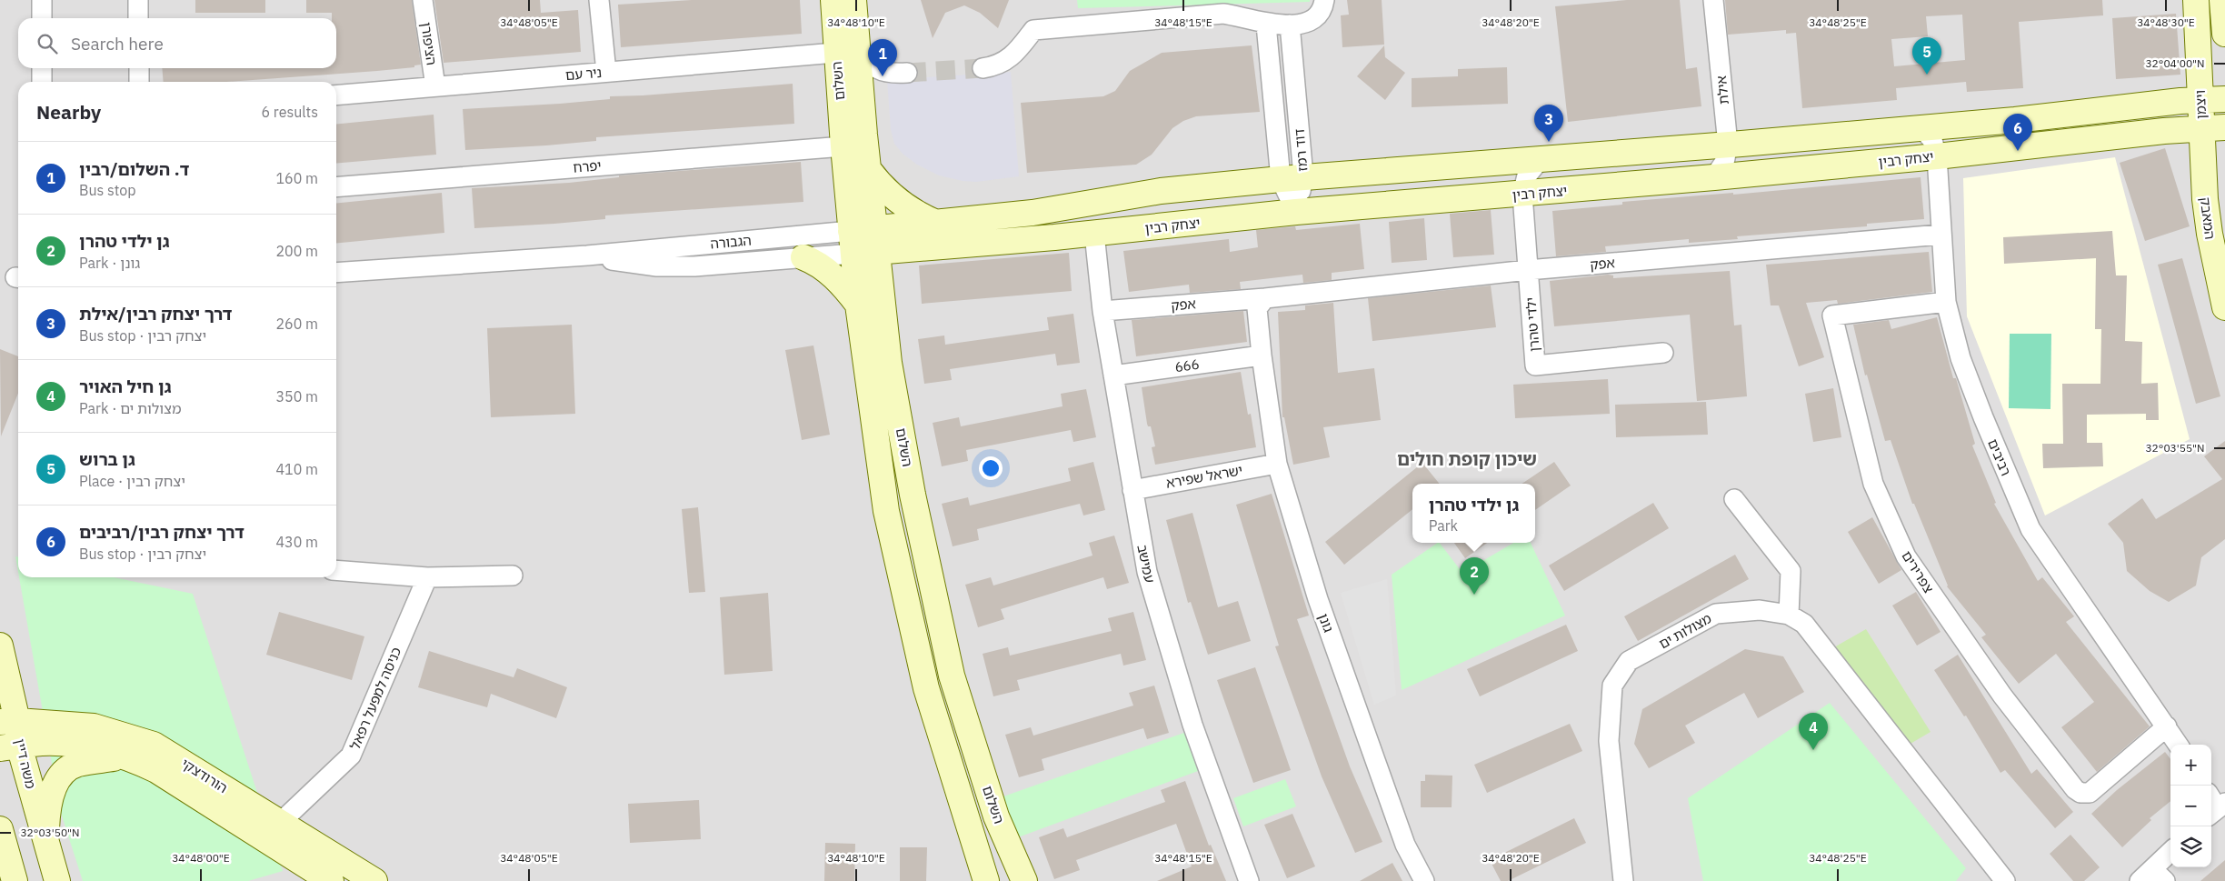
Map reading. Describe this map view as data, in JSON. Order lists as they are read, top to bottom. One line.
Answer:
{"streets":{"main road":["השלום","ויצמן","יצחק רבין","המאבק","משה דיין","הורודצקי"],"street":["הציפורן","ניר עם","אילת","דוד רמז","יפרח","הגבורה","אפק","ילדי טהרן","666","רביבים","ישראל שפירא","עמישב","צפרירים","גונן","מצולות ים","כניסה למפעל רפאל"]},"crossings":[["הציפורן","ניר עם"],["ניר עם","השלום"],["השלום","יצחק רבין"],["השלום","יפרח"],["השלום","הגבורה"],["אילת","יצחק רבין"],["ויצמן","יצחק רבין"],["ויצמן","המאבק"],["דוד רמז","יצחק רבין"],["יצחק רבין","המאבק"],["יצחק רבין","ילדי טהרן"],["יצחק רבין","רביבים"],["יצחק רבין","עמישב"],["אפק","ילדי טהרן"],["אפק","רביבים"],["אפק","עמישב"],["666","עמישב"],["666","גונן"],["רביבים","צפרירים"],["ישראל שפירא","עמישב"],["ישראל שפירא","גונן"],["כניסה למפעל רפאל","הורודצקי"],["משה דיין","הורודצקי"]],"districts":["שיכון קופת חולים"],"page":{"search":"Search here","pins":["5","1","3","6","2","4"],"heading":["Nearby","6 results"],"list":[{"mark":"1","name":"ד. השלום/רבין","note":"Bus stop","value":"160 m"},{"mark":"2","name":"גן ילדי טהרן","note":"Park · גונן","value":"200 m"},{"mark":"3","name":"דרך יצחק רבין/אילת","note":"Bus stop · יצחק רבין","value":"260 m"},{"mark":"4","name":"גן חיל האויר","note":"Park · מצולות ים","value":"350 m"},{"mark":"5","name":"גן ברוש","note":"Place · יצחק רבין","value":"410 m"},{"mark":"6","name":"דרך יצחק רבין/רביבים","note":"Bus stop · יצחק רבין","value":"430 m"}],"popup":["גן ילדי טהרן","Park"],"map_buttons":["+","−"]},"coordinates":["34°48'05\"E","34°48'10\"E","34°48'15\"E","34°48'20\"E","34°48'25\"E","34°48'30\"E","32°04'00\"N","32°03'55\"N","32°03'50\"N","34°48'00\"E"]}
